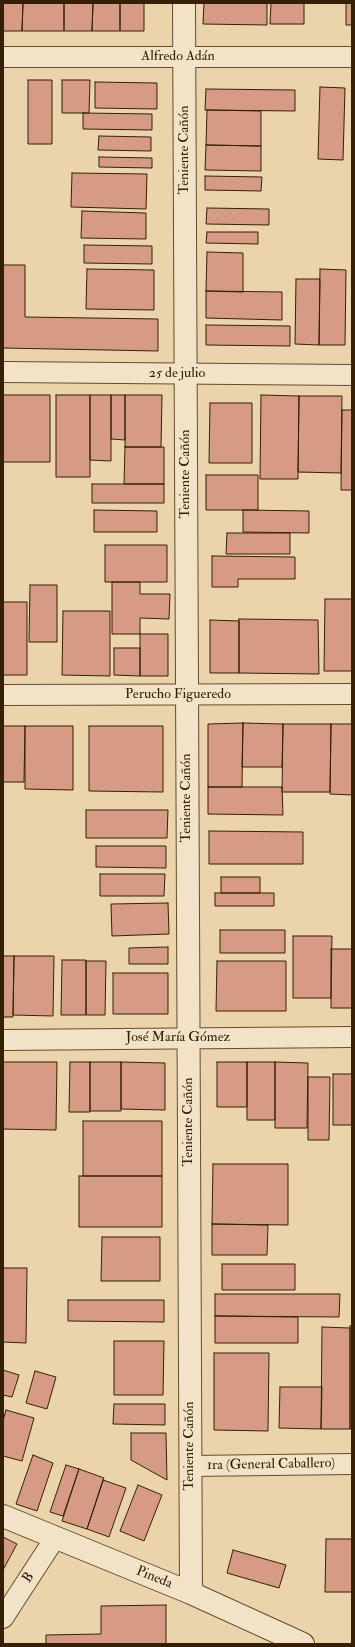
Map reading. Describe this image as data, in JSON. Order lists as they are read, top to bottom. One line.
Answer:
{"streets":{"street":["Alfredo Adán","Teniente Cañón","25 de julio","Perucho Figueredo","José María Gómez","1ra (General Caballero)","B","Pineda"]},"crossings":[["Alfredo Adán","Teniente Cañón"],["Teniente Cañón","25 de julio"],["Teniente Cañón","Perucho Figueredo"],["Teniente Cañón","José María Gómez"],["Teniente Cañón","1ra (General Caballero)"],["Teniente Cañón","Pineda"],["B","Pineda"]]}
